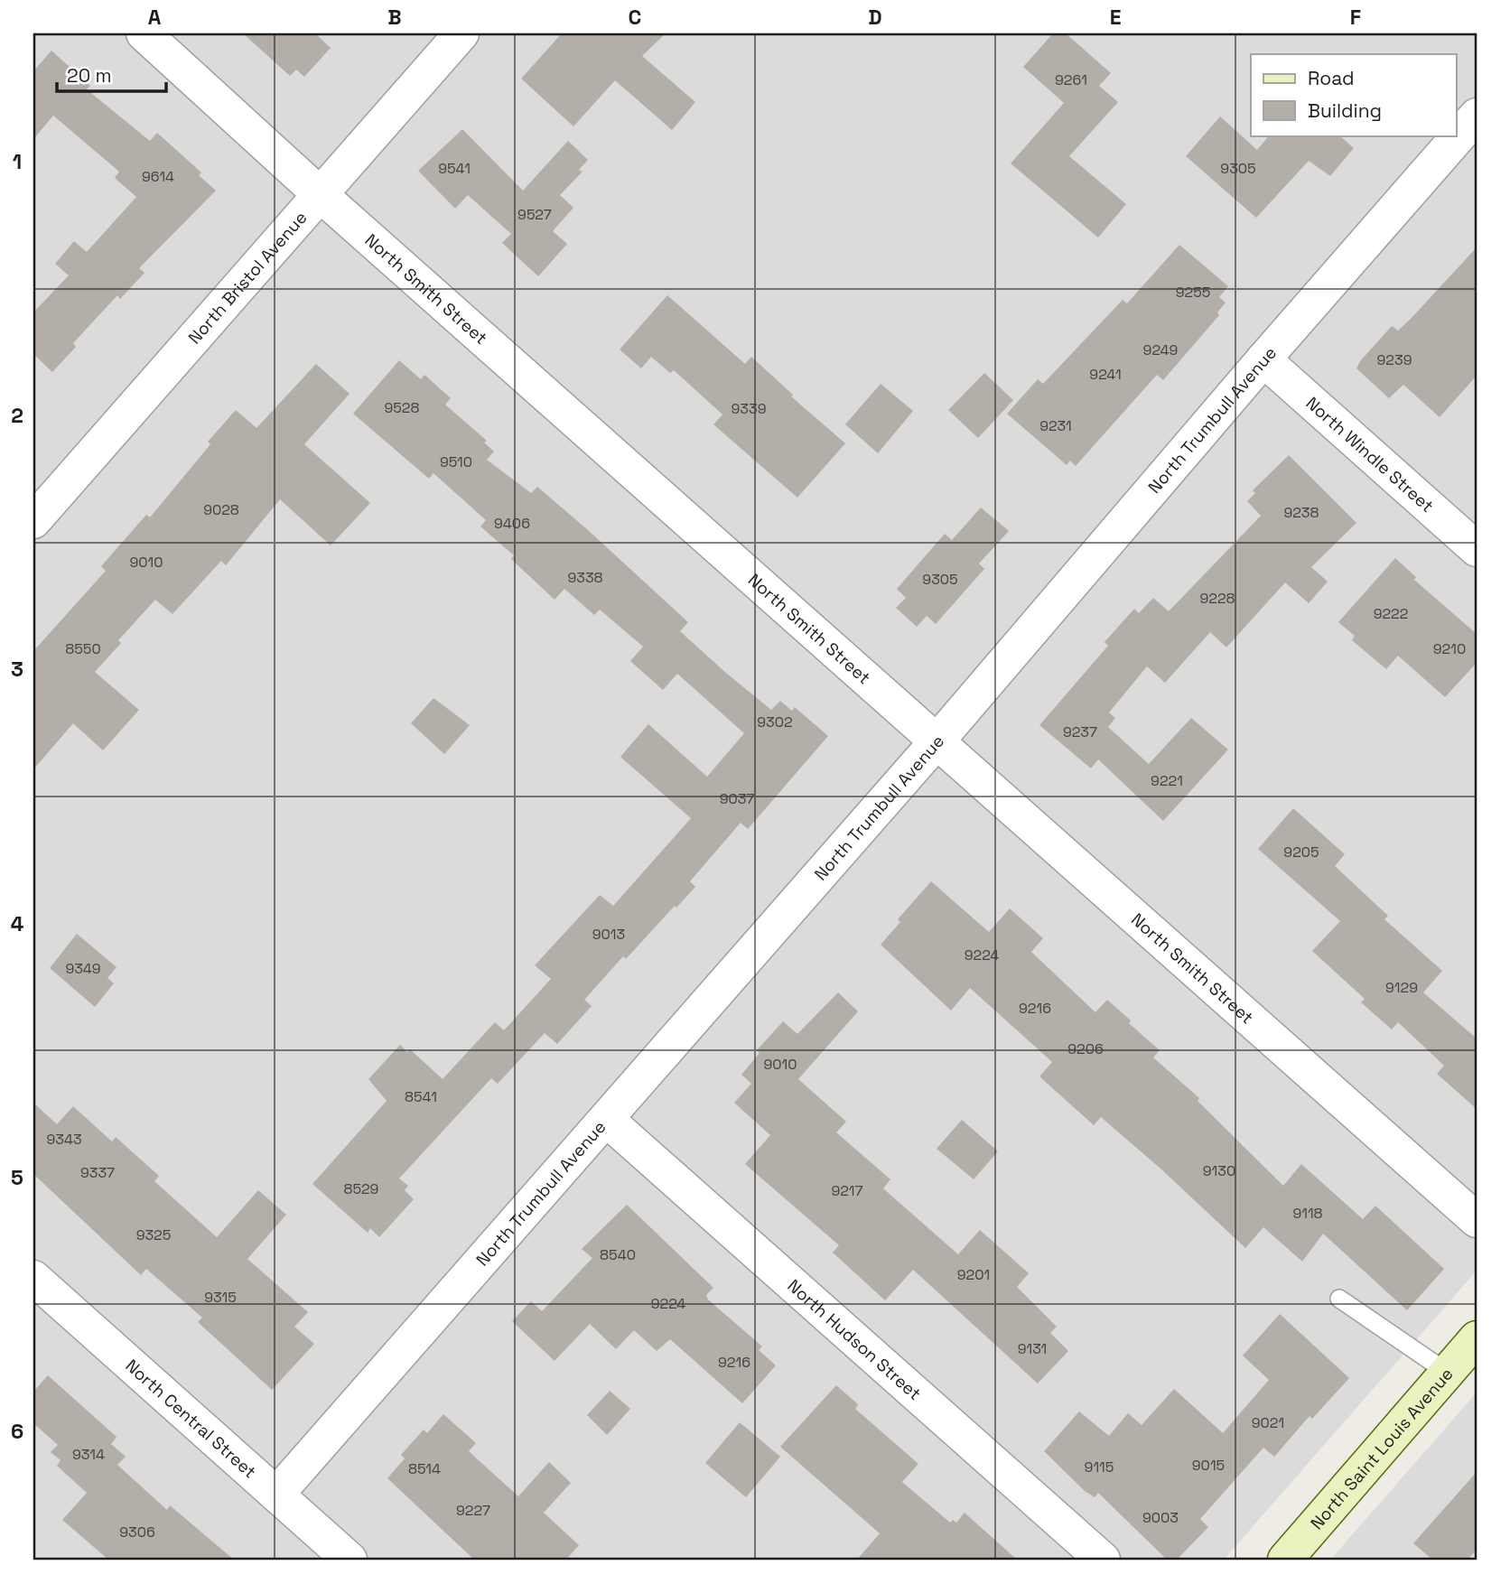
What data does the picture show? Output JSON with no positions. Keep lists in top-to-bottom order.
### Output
{
  "streets": {
    "main road": ["North Saint Louis Avenue"],
    "street": [
      "North Bristol Avenue",
      "North Smith Street",
      "North Trumbull Avenue",
      "North Windle Street",
      "North Hudson Street",
      "North Central Street"
    ]
  },
  "crossings": [
    ["North Bristol Avenue", "North Smith Street"],
    ["North Smith Street", "North Trumbull Avenue"],
    ["North Trumbull Avenue", "North Windle Street"],
    ["North Trumbull Avenue", "North Hudson Street"],
    ["North Trumbull Avenue", "North Central Street"]
  ],
  "house_numbers": [
    "9261",
    "9541",
    "9305",
    "9614",
    "9527",
    "9255",
    "9249",
    "9239",
    "9241",
    "9528",
    "9339",
    "9231",
    "9510",
    "9028",
    "9238",
    "9406",
    "9010",
    "9338",
    "9305",
    "9228",
    "9222",
    "8550",
    "9210",
    "9302",
    "9237",
    "9221",
    "9037",
    "9205",
    "9013",
    "9224",
    "9349",
    "9129",
    "9216",
    "9206",
    "9010",
    "8541",
    "9343",
    "9130",
    "9337",
    "8529",
    "9217",
    "9118",
    "9325",
    "8540",
    "9201",
    "9315",
    "9224",
    "9131",
    "9216",
    "9021",
    "9314",
    "9015",
    "9115",
    "8514",
    "9227",
    "9003",
    "9306"
  ],
  "legend": ["Road", "Building"],
  "scale_bar": "20 m",
  "grid": {
    "columns": [
      "A",
      "B",
      "C",
      "D",
      "E",
      "F"
    ],
    "rows": [
      "1",
      "2",
      "3",
      "4",
      "5",
      "6"
    ]
  }
}
